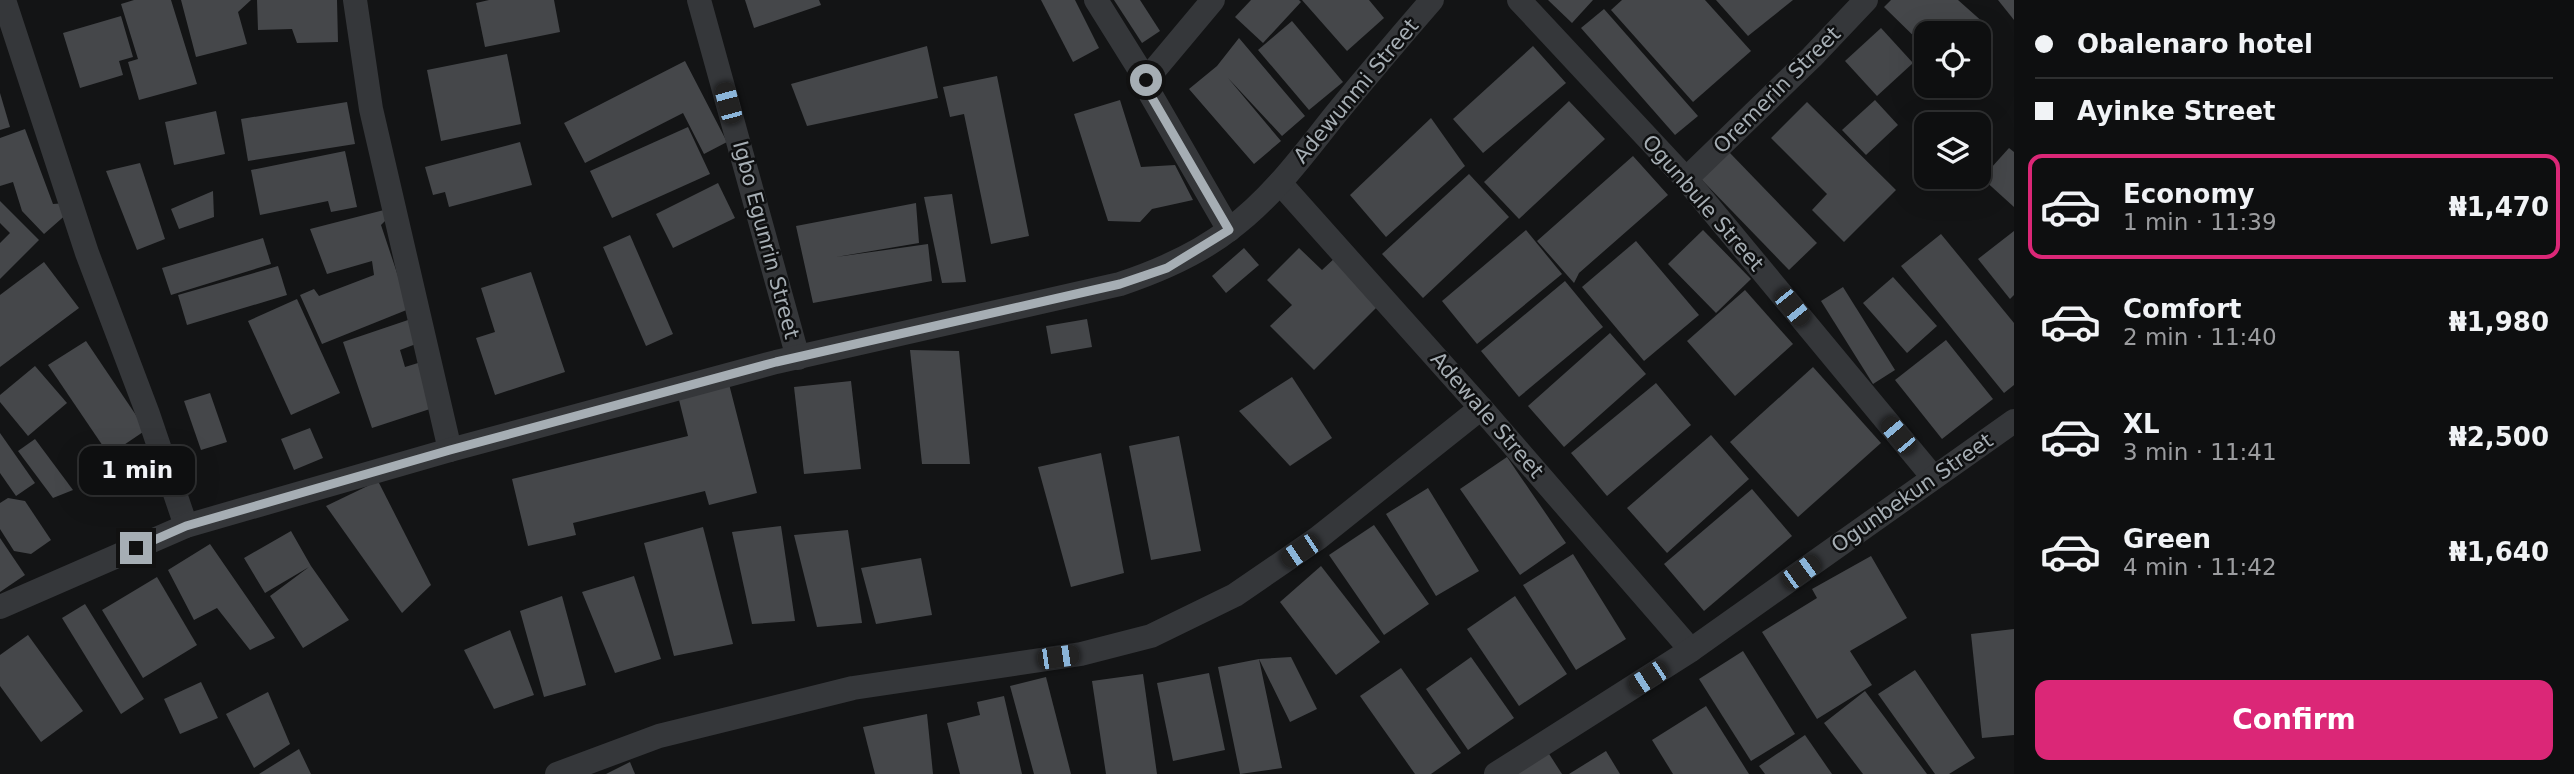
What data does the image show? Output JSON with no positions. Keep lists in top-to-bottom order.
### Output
{
  "streets": {
    "street": [
      "Oremerin Street",
      "Adewunmi Street",
      "Ogunbule Street",
      "Igbo Egunrin Street",
      "Adewale Street",
      "Ogunbekun Street"
    ]
  },
  "crossings": [
    ["Oremerin Street", "Ogunbule Street"],
    ["Adewunmi Street", "Igbo Egunrin Street"],
    ["Adewunmi Street", "Adewale Street"],
    ["Ogunbule Street", "Ogunbekun Street"],
    ["Adewale Street", "Ogunbekun Street"]
  ],
  "page": {
    "banner": ["Obalenaro hotel", "Ayinke Street"],
    "list": [
      {
        "name": "Economy",
        "note": "1 min · 11:39",
        "value": "₦1,470"
      },
      {
        "name": "Comfort",
        "note": "2 min · 11:40",
        "value": "₦1,980"
      },
      {
        "name": "XL",
        "note": "3 min · 11:41",
        "value": "₦2,500"
      },
      {
        "name": "Green",
        "note": "4 min · 11:42",
        "value": "₦1,640"
      }
    ],
    "bubble": "1 min",
    "buttons": "Confirm"
  }
}
